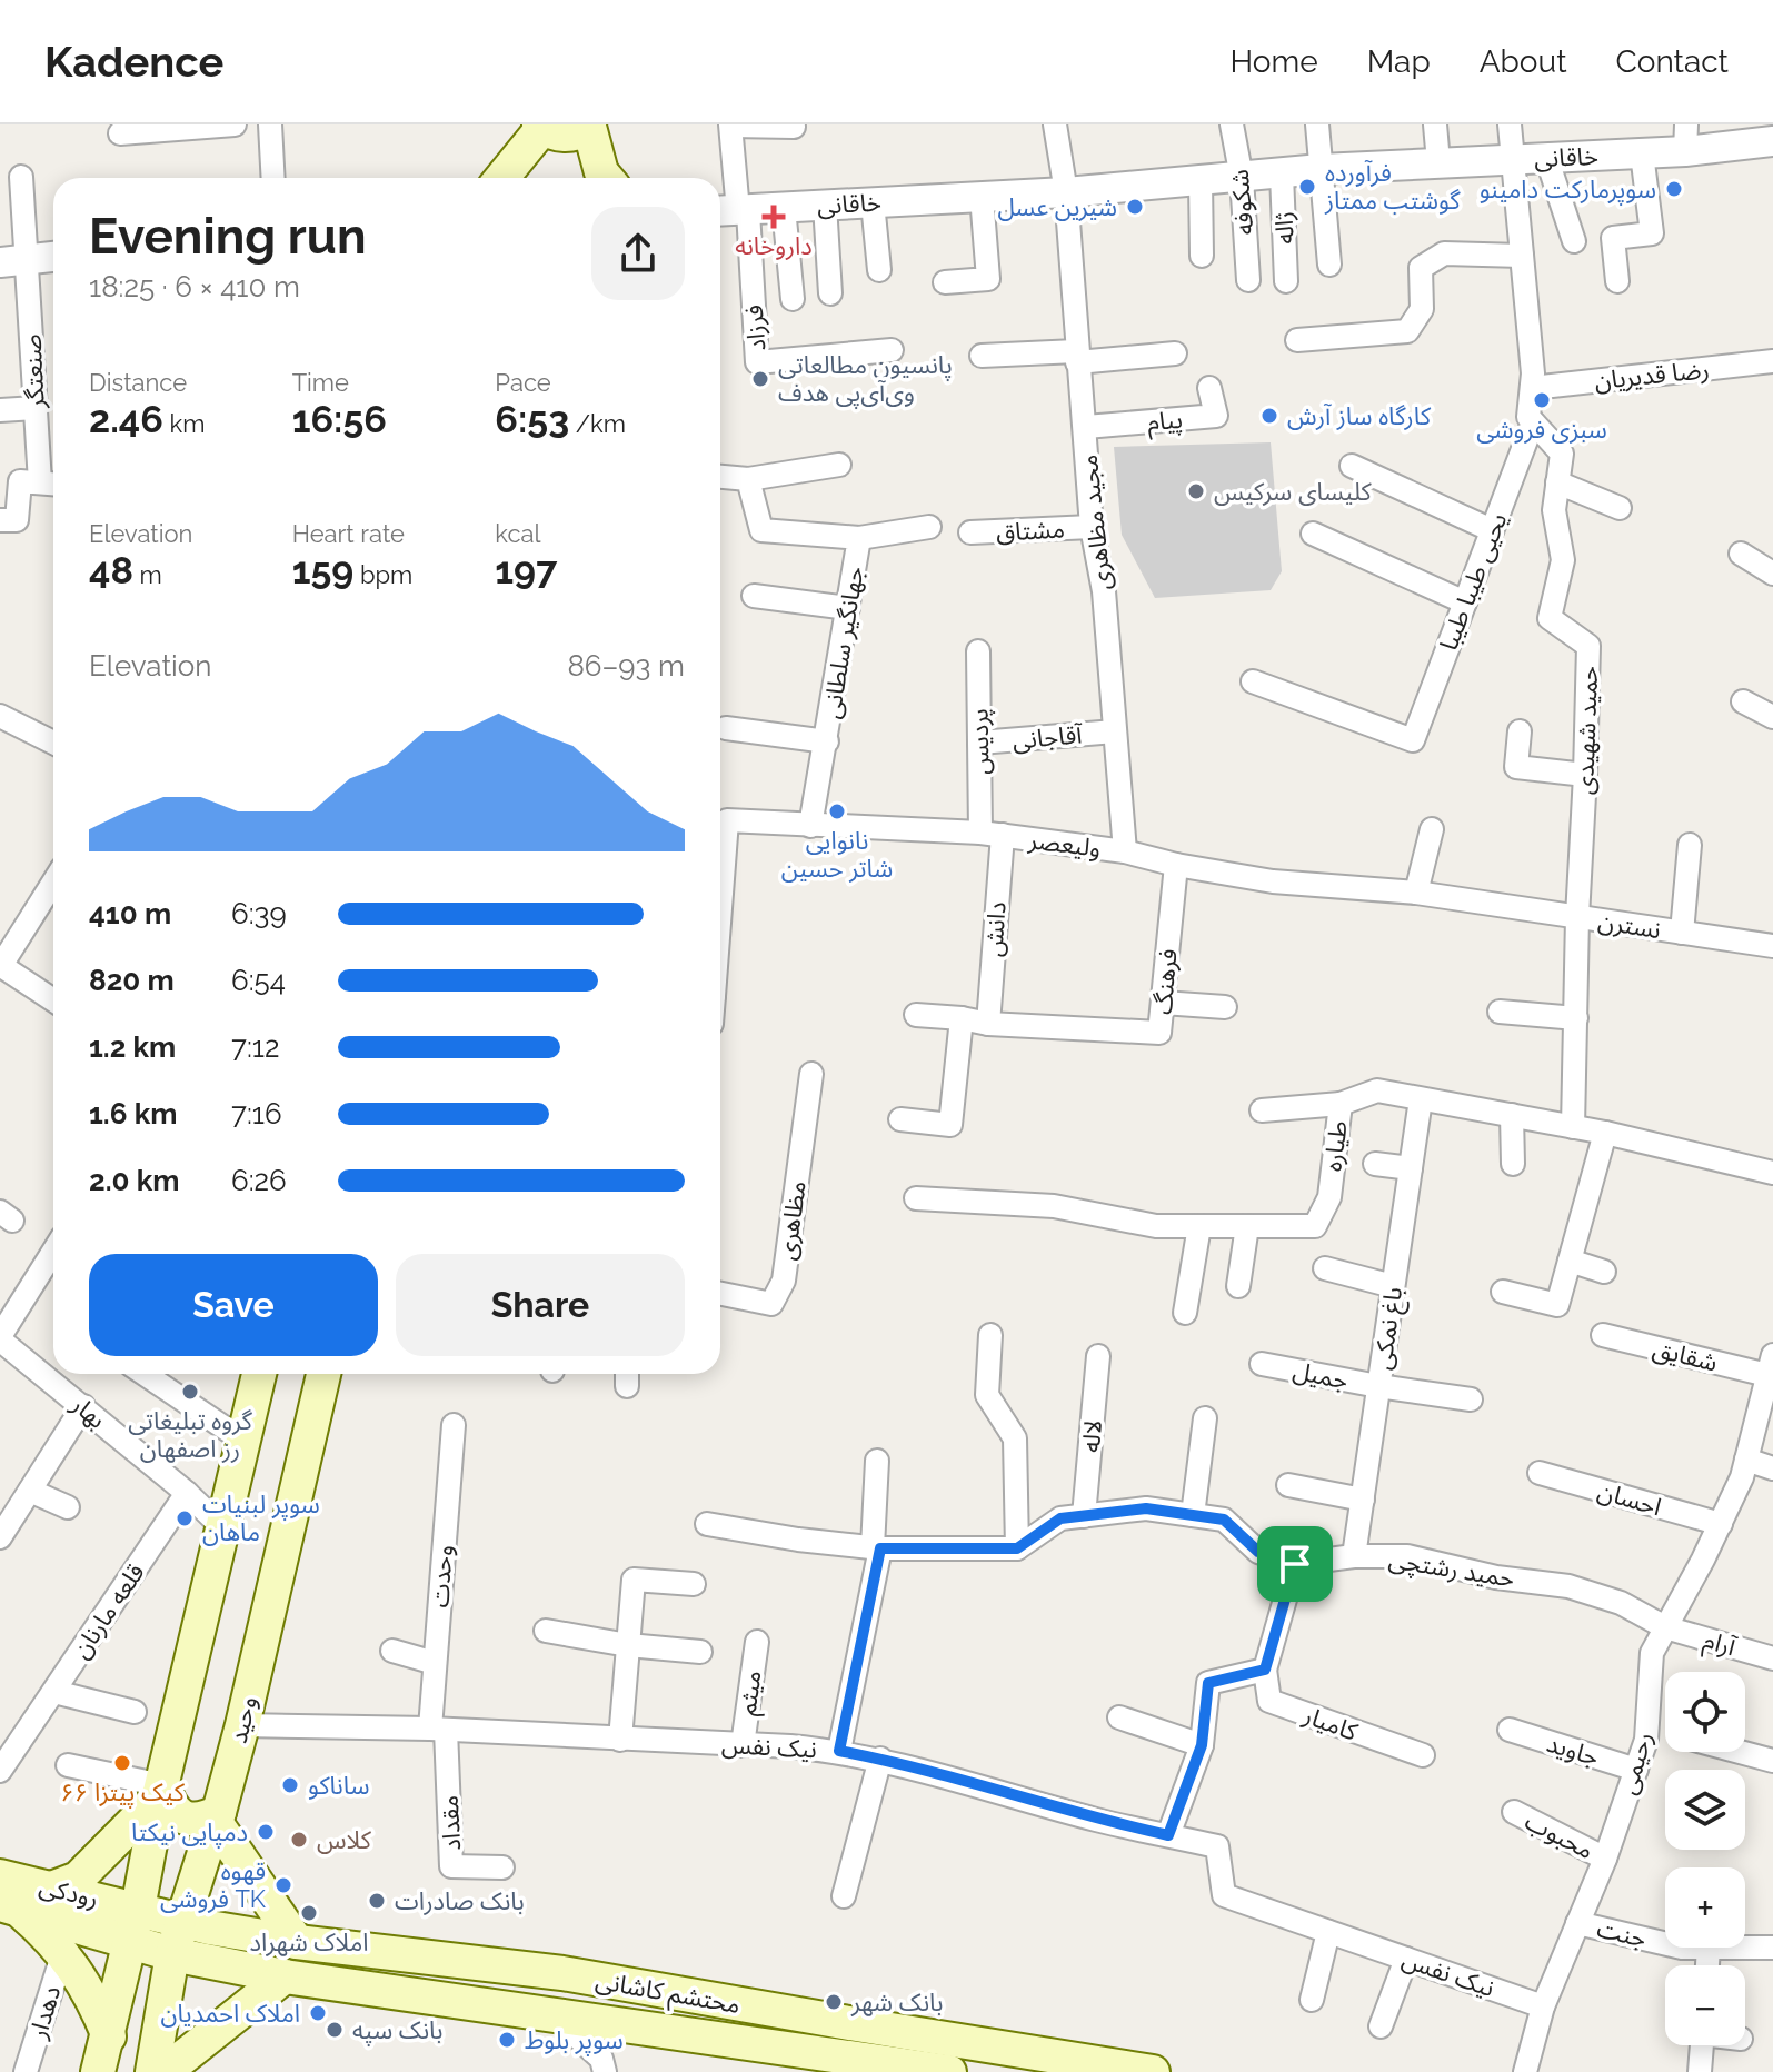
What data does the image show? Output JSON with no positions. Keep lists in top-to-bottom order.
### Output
{
  "streets": {
    "main road": ["وحید", "رودکی", "محتشم کاشانی"],
    "street": [
      "خاقانی",
      "شکوفه",
      "ژاله",
      "فرزاد",
      "صنعتگر",
      "رضا قدیریان",
      "پیام",
      "مجید مظاهری",
      "مشتاق",
      "یحیی طیبا طیبا",
      "جهانگیر سلطانی",
      "حمید شهیدی",
      "آقاجانی",
      "پردیس",
      "ولیعصر",
      "نسترن",
      "دانش",
      "فرهنگ",
      "طیاره",
      "مظاهری",
      "باغ نمکی",
      "شقایق",
      "جمیل",
      "بهار",
      "لاله",
      "احسان",
      "حمید رشتچی",
      "وحدت",
      "قلعه مارنان",
      "آرام",
      "میثم",
      "کامیار",
      "نیک نفس",
      "جاوید",
      "رحیمی",
      "مقداد",
      "محبوب",
      "جنت",
      "دهدار"
    ]
  },
  "crossings": [
    ["خاقانی", "شکوفه"],
    ["خاقانی", "ژاله"],
    ["خاقانی", "فرزاد"],
    ["خاقانی", "مجید مظاهری"],
    ["پیام", "مجید مظاهری"],
    ["مجید مظاهری", "مشتاق"],
    ["مجید مظاهری", "آقاجانی"],
    ["مجید مظاهری", "ولیعصر"],
    ["یحیی طیبا طیبا", "حمید شهیدی"],
    ["جهانگیر سلطانی", "ولیعصر"],
    ["حمید شهیدی", "ولیعصر"],
    ["حمید شهیدی", "نسترن"],
    ["حمید شهیدی", "طیاره"],
    ["آقاجانی", "پردیس"],
    ["پردیس", "ولیعصر"],
    ["پردیس", "دانش"],
    ["ولیعصر", "نسترن"],
    ["ولیعصر", "دانش"],
    ["ولیعصر", "فرهنگ"],
    ["دانش", "فرهنگ"],
    ["طیاره", "باغ نمکی"],
    ["باغ نمکی", "جمیل"],
    ["باغ نمکی", "حمید رشتچی"],
    ["شقایق", "رحیمی"],
    ["بهار", "قلعه مارنان"],
    ["لاله", "حمید رشتچی"],
    ["احسان", "رحیمی"],
    ["حمید رشتچی", "آرام"],
    ["حمید رشتچی", "رحیمی"],
    ["وحدت", "نیک نفس"],
    ["وحدت", "مقداد"],
    ["آرام", "رحیمی"],
    ["میثم", "نیک نفس"],
    ["وحید", "نیک نفس"],
    ["وحید", "رودکی"],
    ["وحید", "محتشم کاشانی"],
    ["نیک نفس", "رحیمی"],
    ["نیک نفس", "مقداد"],
    ["جاوید", "رحیمی"],
    ["رحیمی", "محبوب"],
    ["رحیمی", "جنت"],
    ["رودکی", "محتشم کاشانی"]
  ],
  "places": {
    "other": [
      "فرآورده گوشتب ممتاز",
      "سوپرمارکت دامینو",
      "شیرین عسل",
      "پانسیون مطالعاتی وی‌آی‌پی هدف",
      "سبزی فروشی",
      "کارگاه ساز آرش",
      "کلیسای سرکیس",
      "نانوایی شاتر حسین",
      "گروه تبلیغاتی رز اصفهان",
      "سوپر لبنیات ماهان",
      "کیک پیتزا ۶۶",
      "ساناکو",
      "دمپایی نیکتا",
      "کلاس",
      "قهوه فروشی TK",
      "بانک صادرات",
      "املاک شهراد",
      "بانک شهر",
      "املاک احمدیان",
      "بانک سپه",
      "سوپر بلوط"
    ],
    "health": ["داروخانه"]
  },
  "page": {
    "header": "Kadence",
    "nav": [
      "Home",
      "Map",
      "About",
      "Contact"
    ],
    "heading": ["Evening run", "18:25 · 6 × 410 m"],
    "stats": [
      ["Distance", "2.46 km"],
      ["Time", "16:56"],
      ["Pace", "6:53 /km"],
      ["Elevation", "48 m"],
      ["Heart rate", "159 bpm"],
      ["kcal", "197"]
    ],
    "chart": ["Elevation", "86–93 m"],
    "list": [
      {
        "name": "410 m",
        "note": "6:39"
      },
      {
        "name": "820 m",
        "note": "6:54"
      },
      {
        "name": "1.2 km",
        "note": "7:12"
      },
      {
        "name": "1.6 km",
        "note": "7:16"
      },
      {
        "name": "2.0 km",
        "note": "6:26"
      }
    ],
    "buttons": ["Save", "Share"],
    "map_buttons": ["+", "−"]
  }
}
